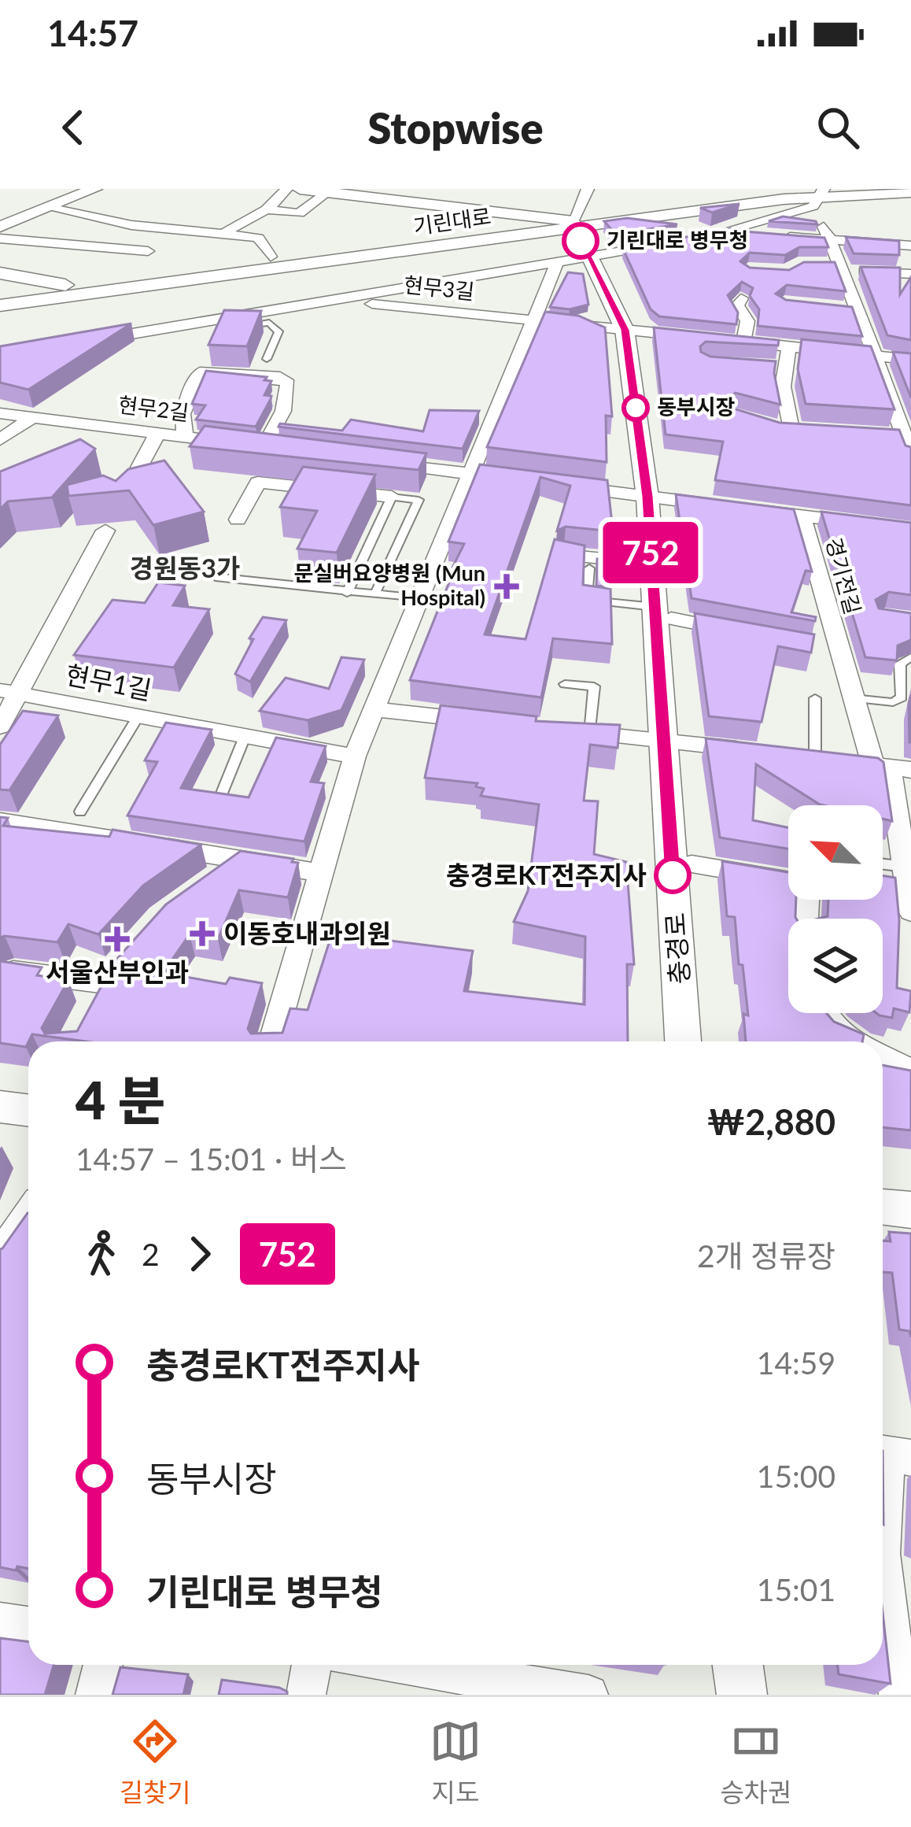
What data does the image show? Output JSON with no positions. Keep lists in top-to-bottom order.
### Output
{
  "streets": {
    "street": [
      "기린대로",
      "현무3길",
      "현무2길",
      "경기전길",
      "현무1길",
      "충경로"
    ]
  },
  "crossings": [
    ["기린대로", "충경로"],
    ["현무3길", "충경로"],
    ["경기전길", "충경로"]
  ],
  "districts": ["경원동3가"],
  "places": {
    "other": ["기린대로 병무청", "동부시장", "충경로KT전주지사"],
    "health": ["문실버요양병원 (Mun Hospital)", "이동호내과의원", "서울산부인과"]
  },
  "lines": ["bus line 752"],
  "north": "top left",
  "page": {
    "status": "14:57",
    "header": "Stopwise",
    "on_map": "752",
    "heading": ["4 분", "14:57 – 15:01 · 버스", "₩2,880"],
    "legs": ["2", "752", "2개 정류장"],
    "list": [
      {
        "name": "충경로KT전주지사",
        "value": "14:59"
      },
      {
        "name": "동부시장",
        "value": "15:00"
      },
      {
        "name": "기린대로 병무청",
        "value": "15:01"
      }
    ],
    "tabs": ["길찾기", "지도", "승차권"]
  }
}
